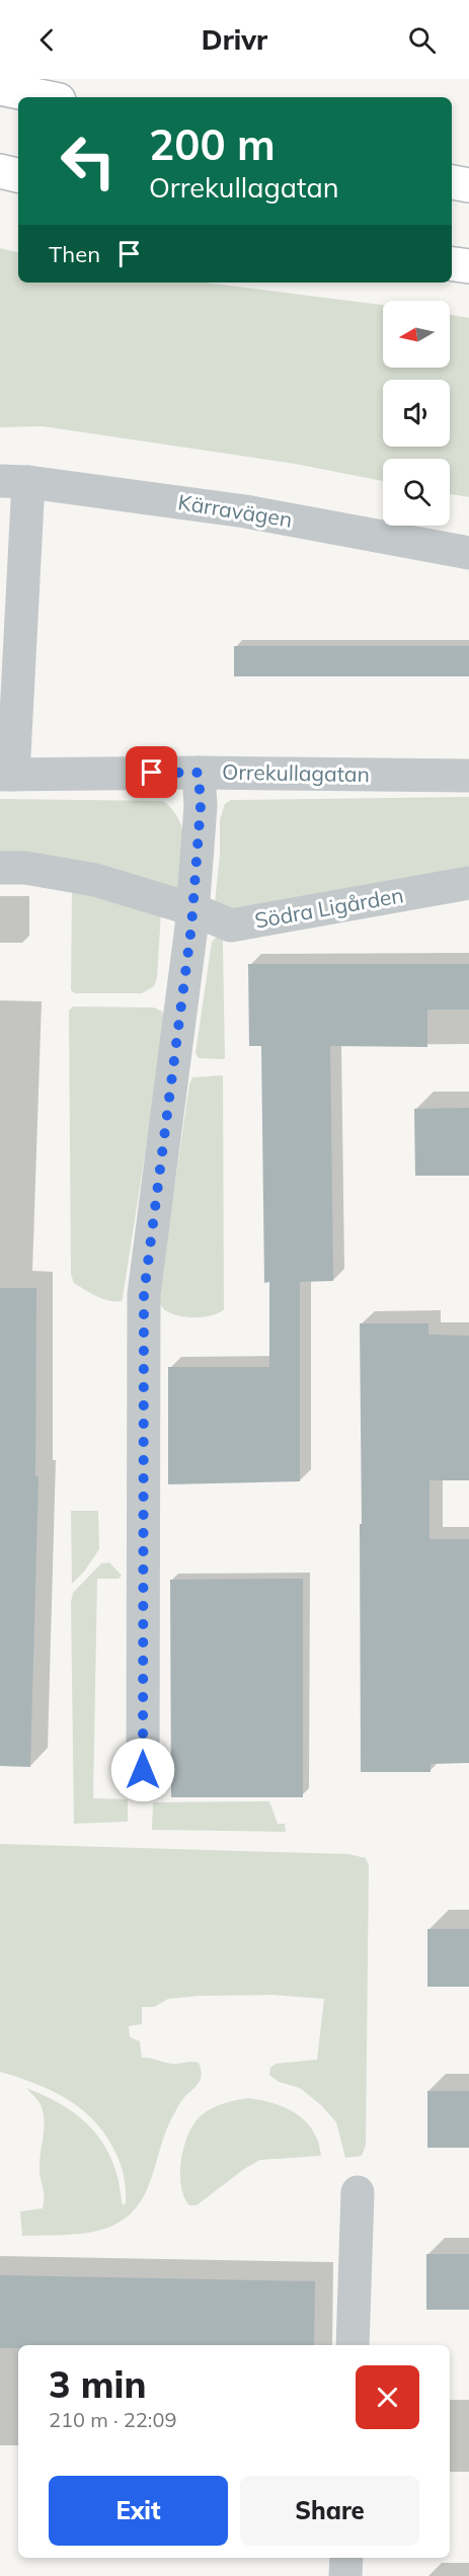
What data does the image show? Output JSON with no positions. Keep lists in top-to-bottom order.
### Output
{
  "streets": {
    "street": ["Kärravägen", "Orrekullagatan", "Södra Ligården"]
  },
  "crossings": [
    ["Kärravägen", "Orrekullagatan"]
  ],
  "north": "left",
  "page": {
    "header": "Drivr",
    "turn": ["200 m", "Orrekullagatan"],
    "then": "Then",
    "heading": ["3 min", "210 m · 22:09"],
    "buttons": ["Exit", "Share"]
  }
}
